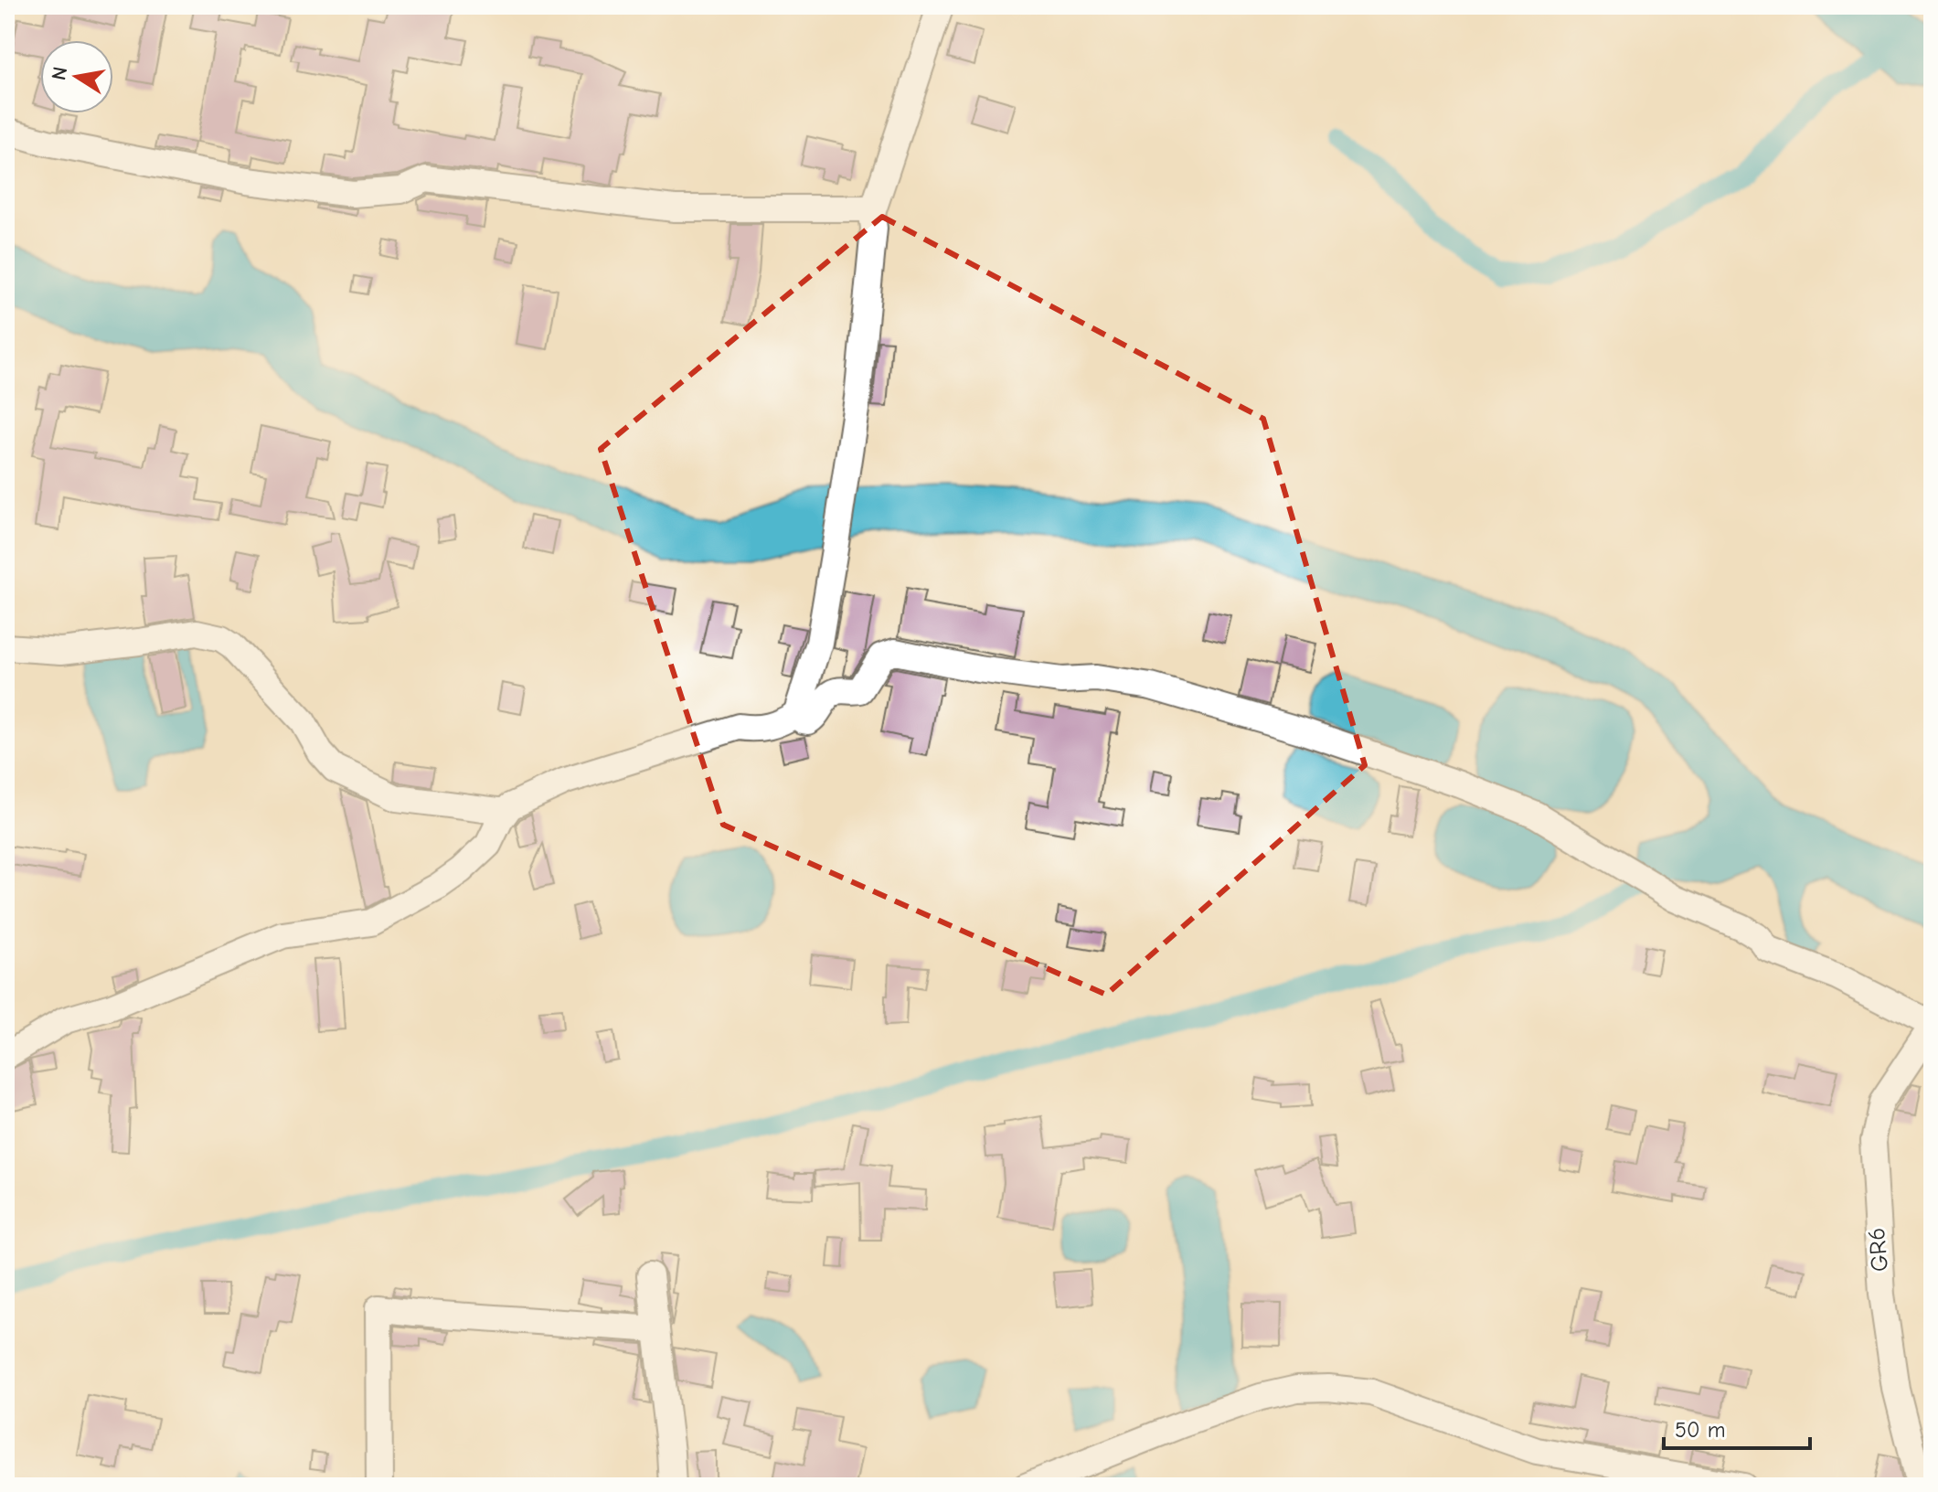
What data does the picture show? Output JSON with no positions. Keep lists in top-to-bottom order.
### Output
{
  "streets": {
    "street": ["GR6"]
  },
  "scale_bar": "50 m",
  "north": "left"
}
